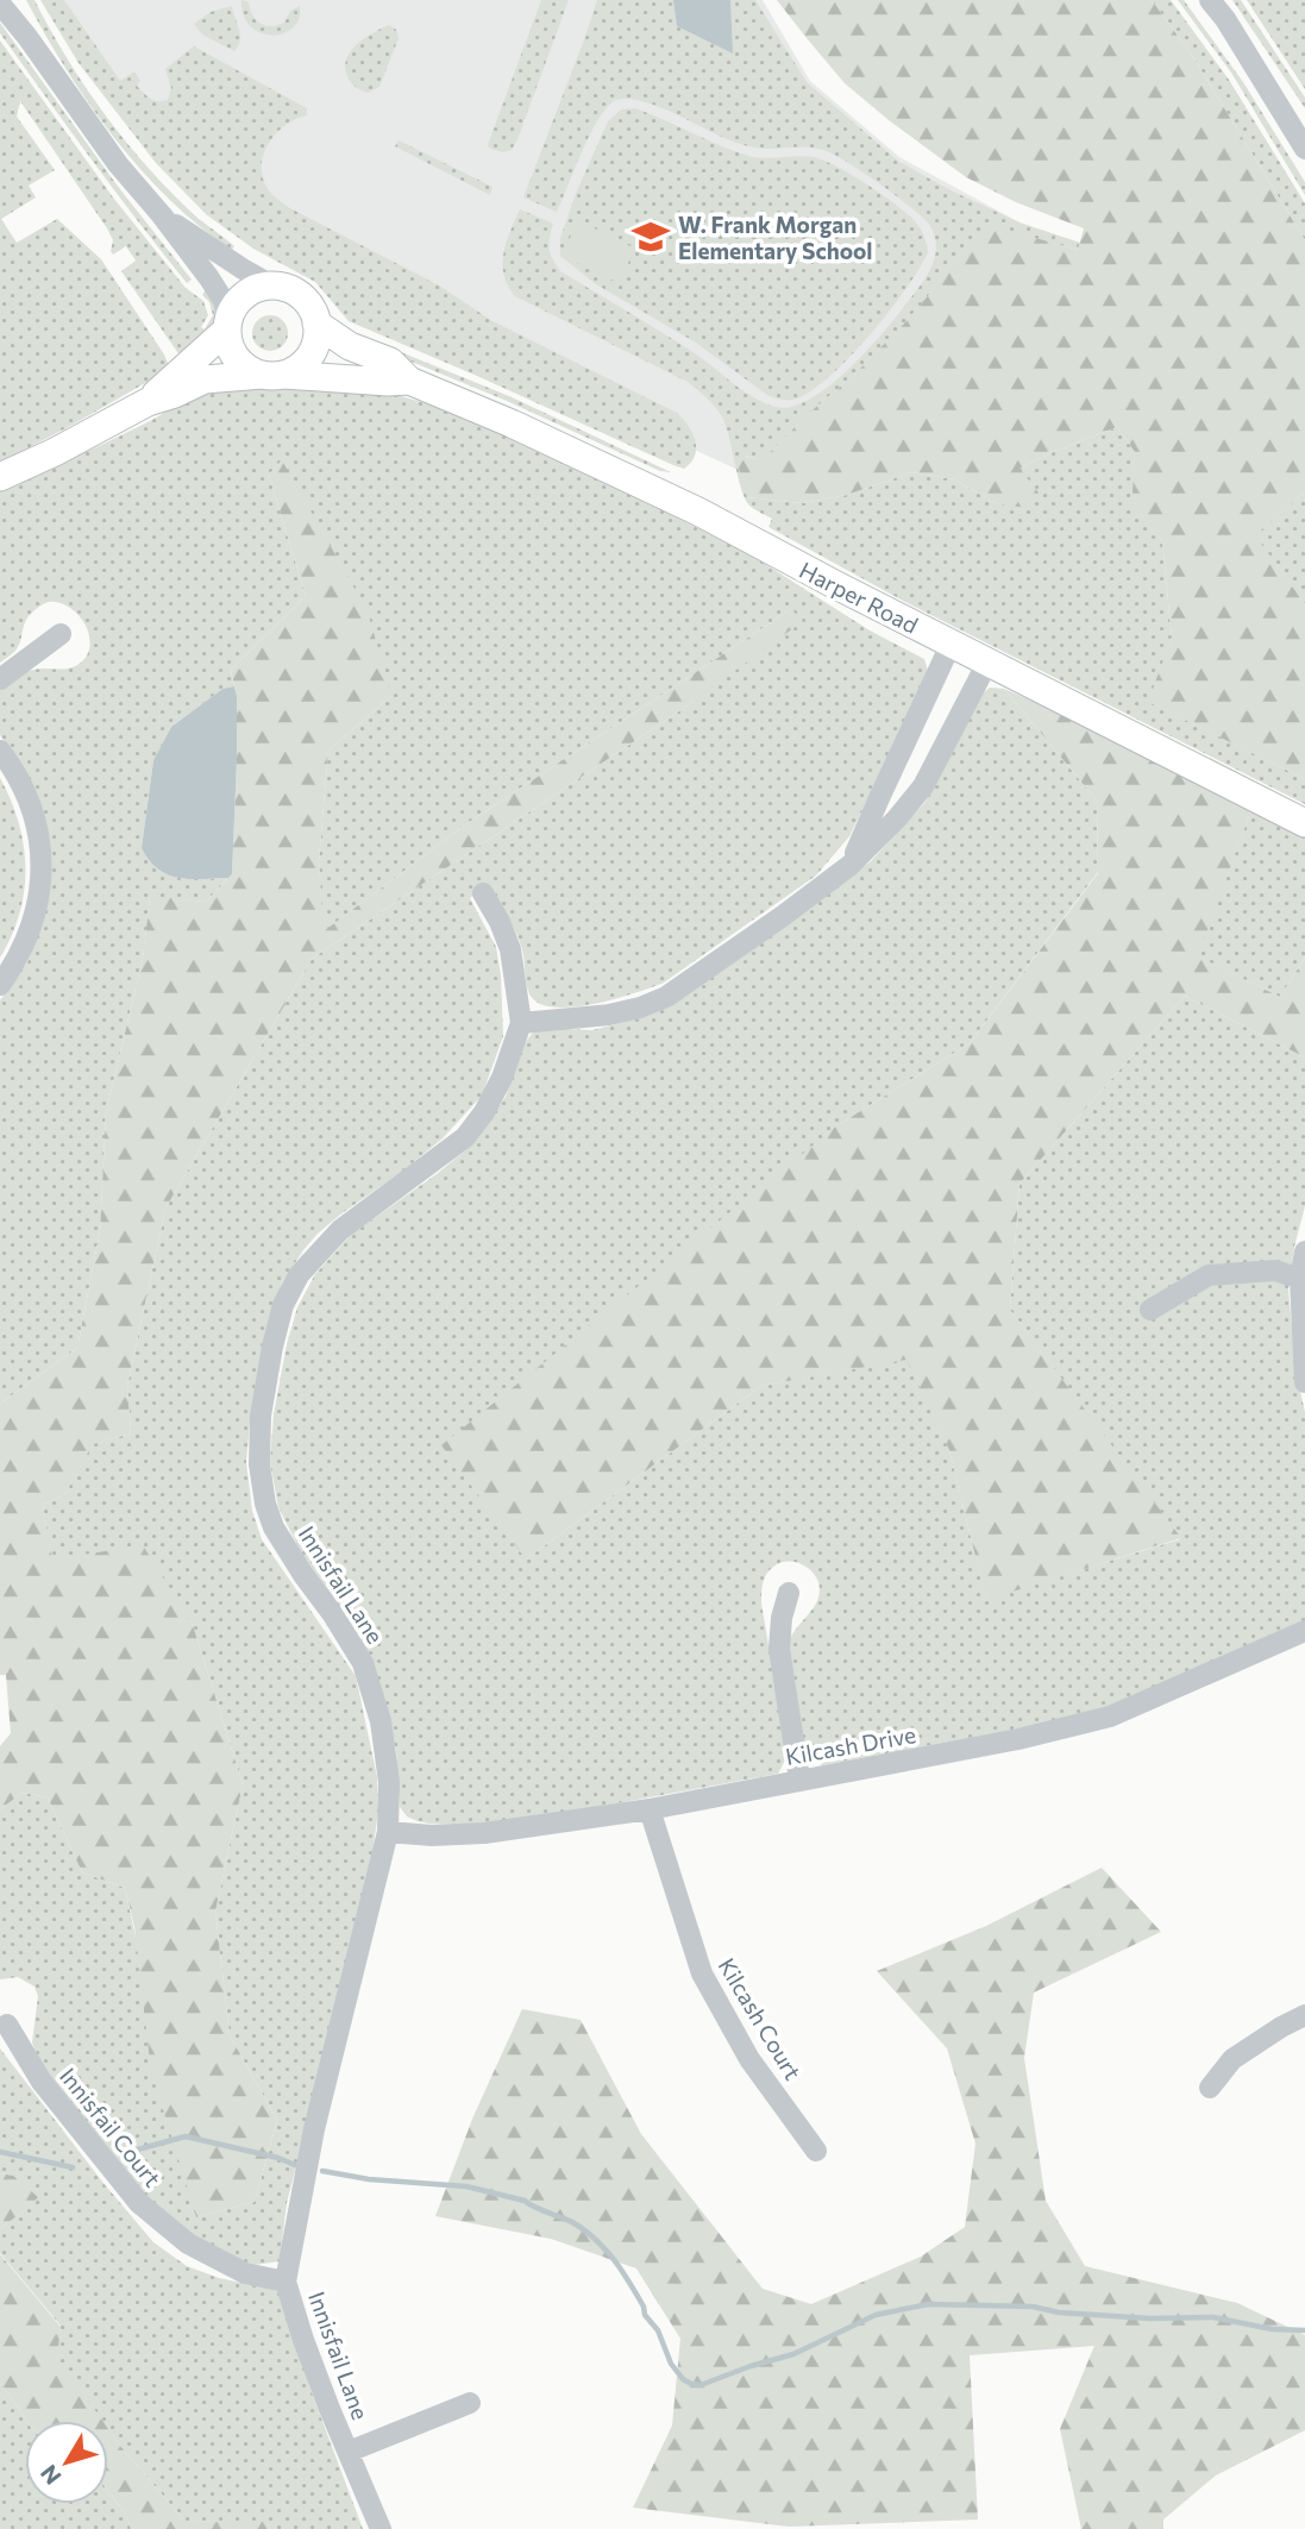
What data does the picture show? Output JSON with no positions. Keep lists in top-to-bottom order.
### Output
{
  "streets": {
    "main road": ["Harper Road"],
    "street": [
      "Innisfail Lane",
      "Kilcash Drive",
      "Kilcash Court",
      "Innisfail Court"
    ]
  },
  "crossings": [
    ["Innisfail Lane", "Kilcash Drive"],
    ["Innisfail Lane", "Innisfail Court"],
    ["Kilcash Drive", "Kilcash Court"]
  ],
  "places": {
    "school or university": ["W. Frank Morgan Elementary School"]
  },
  "north": "bottom left"
}
